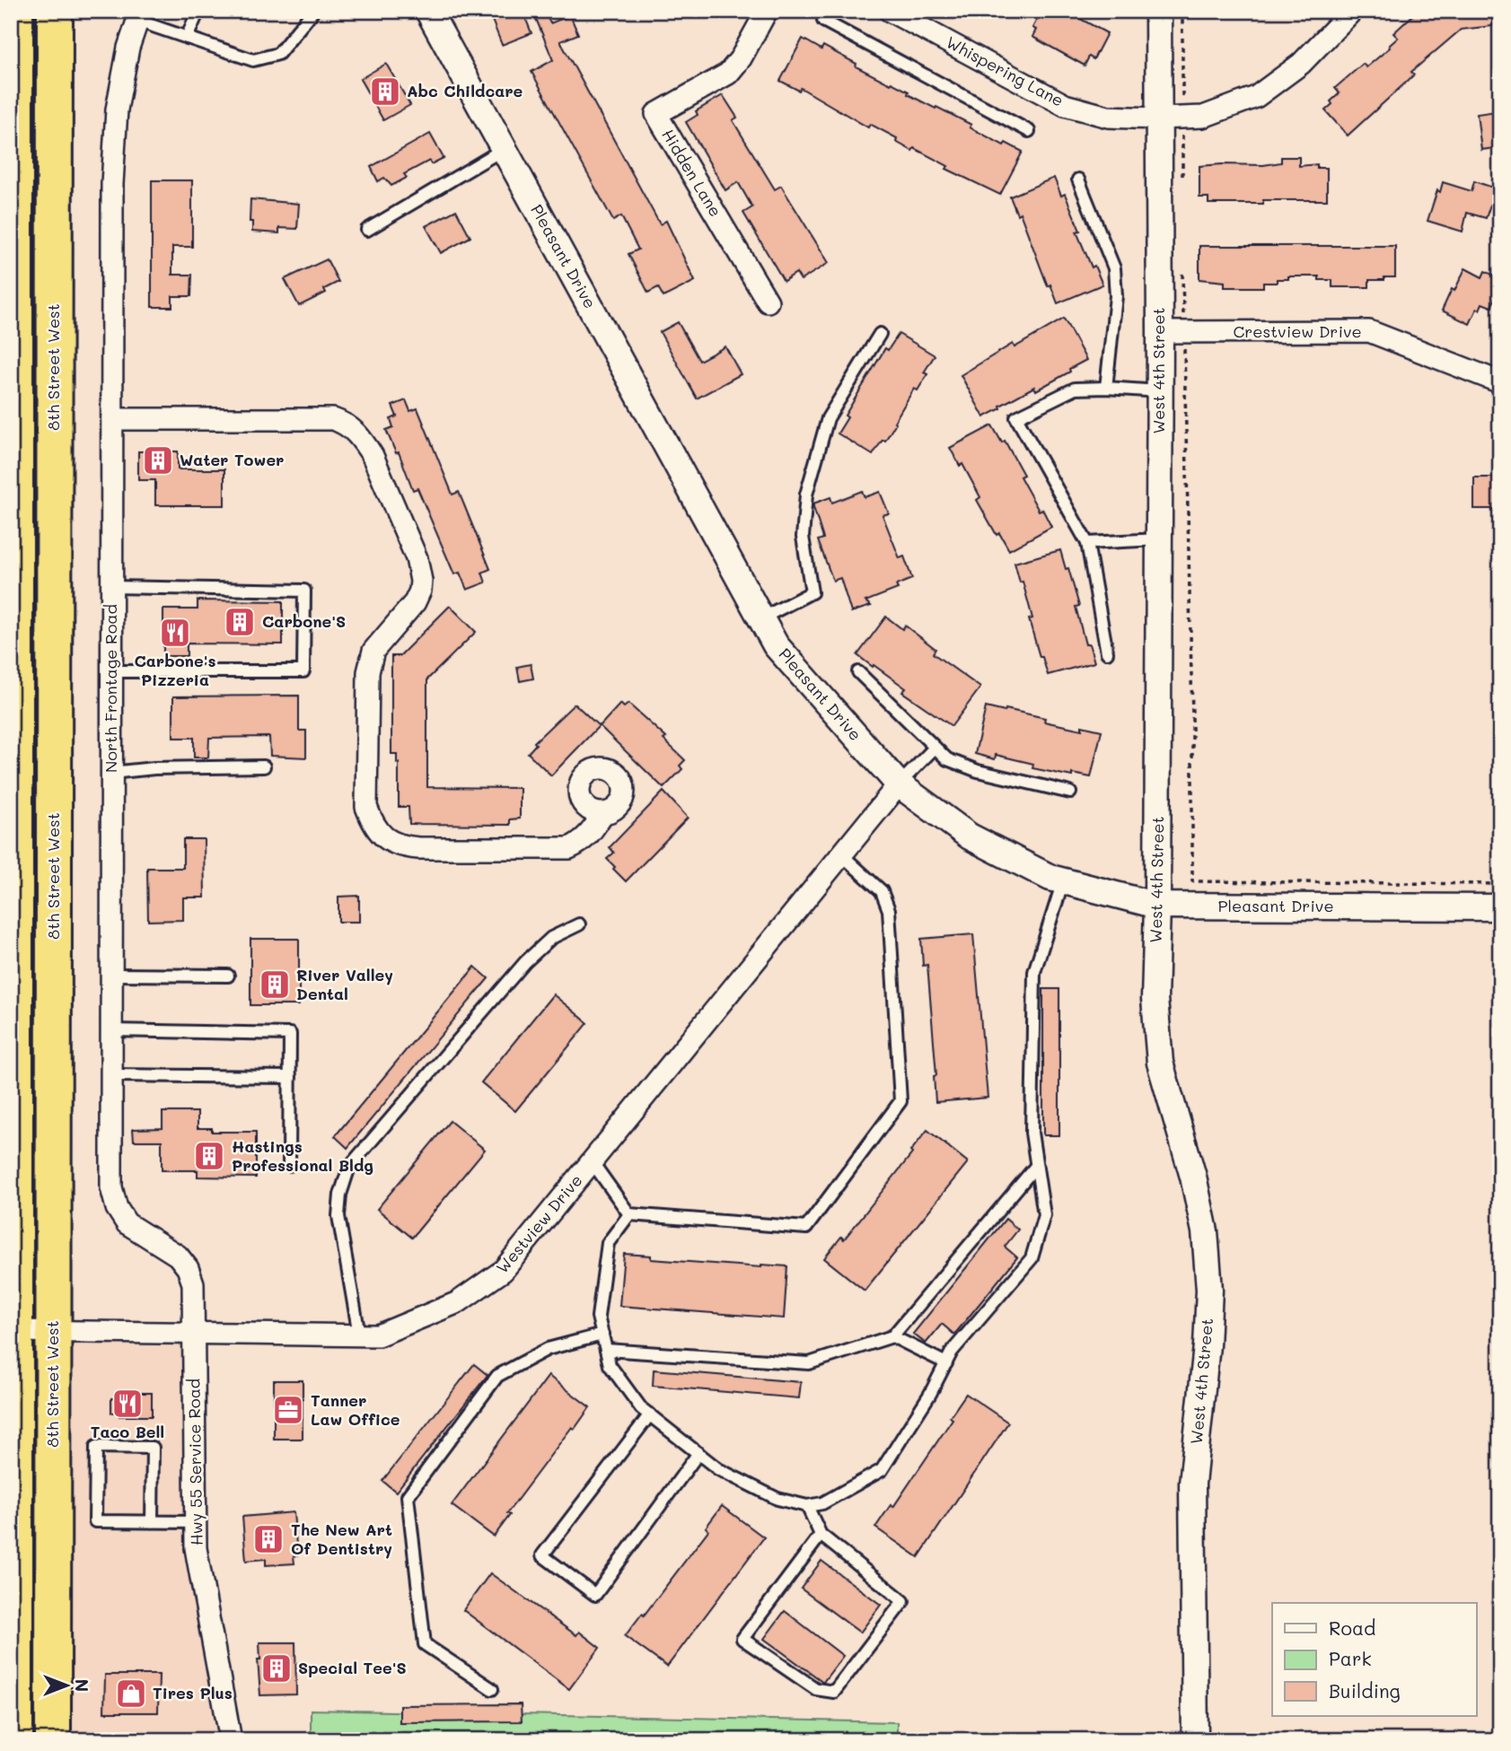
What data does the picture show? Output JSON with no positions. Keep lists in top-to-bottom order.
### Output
{
  "streets": {
    "highway": ["8th Street West"],
    "street": [
      "Whispering Lane",
      "Hidden Lane",
      "Pleasant Drive",
      "Crestview Drive",
      "West 4th Street",
      "North Frontage Road",
      "Westview Drive",
      "Hwy 55 Service Road"
    ]
  },
  "crossings": [
    ["Whispering Lane", "West 4th Street"],
    ["Pleasant Drive", "West 4th Street"],
    ["Pleasant Drive", "Westview Drive"],
    ["Crestview Drive", "West 4th Street"],
    ["8th Street West", "Westview Drive"],
    ["North Frontage Road", "Westview Drive"],
    ["North Frontage Road", "Hwy 55 Service Road"],
    ["Westview Drive", "Hwy 55 Service Road"]
  ],
  "places": {
    "building": [
      "Abc Childcare",
      "Water Tower",
      "Carbone'S",
      "River Valley Dental",
      "Hastings Professional Bldg",
      "The New Art Of Dentistry",
      "Special Tee'S"
    ],
    "restaurant": ["Carbone's Pizzeria", "Taco Bell"],
    "office": ["Tanner Law Office"],
    "shop": ["Tires Plus"]
  },
  "legend": ["Road", "Park", "Building"],
  "north": "right"
}
